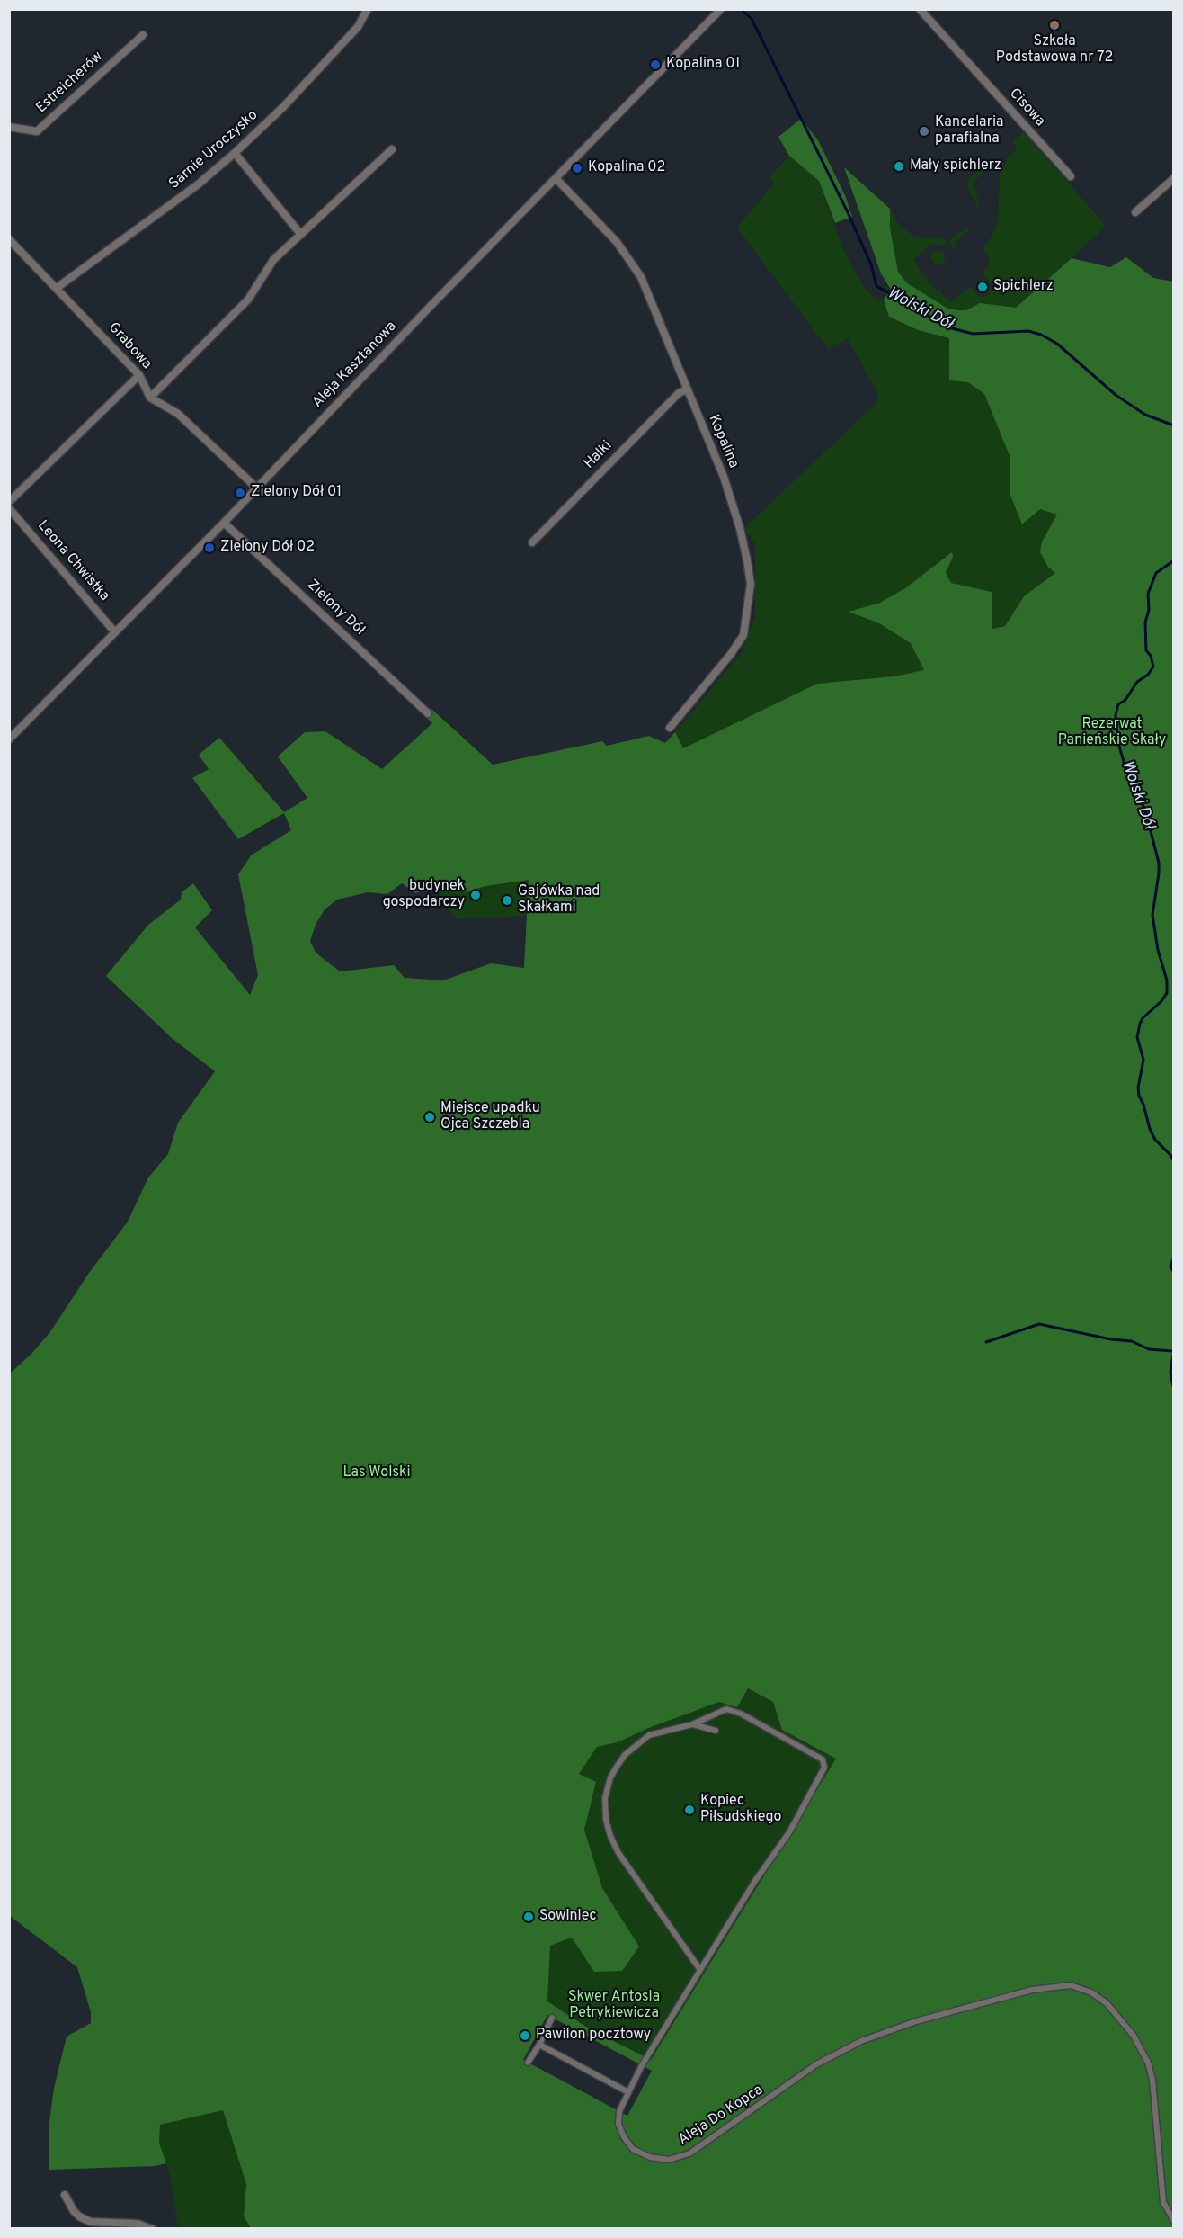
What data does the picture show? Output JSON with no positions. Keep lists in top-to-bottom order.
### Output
{
  "streets": {
    "street": [
      "Estreicherów",
      "Cisowa",
      "Sarnie Uroczysko",
      "Grabowa",
      "Aleja Kasztanowa",
      "Kopalina",
      "Halki",
      "Leona Chwistka",
      "Zielony Dół",
      "Aleja Do Kopca"
    ]
  },
  "crossings": [
    ["Sarnie Uroczysko", "Grabowa"],
    ["Aleja Kasztanowa", "Kopalina"],
    ["Aleja Kasztanowa", "Leona Chwistka"],
    ["Aleja Kasztanowa", "Zielony Dół"],
    ["Kopalina", "Halki"]
  ],
  "water": ["Wolski Dół"],
  "parks": ["Rezerwat Panieńskie Skały", "Las Wolski", "Skwer Antosia Petrykiewicza"],
  "places": [
    "Szkoła Podstawowa nr 72",
    "Kopalina 01",
    "Kancelaria parafialna",
    "Mały spichlerz",
    "Kopalina 02",
    "Spichlerz",
    "Zielony Dół 01",
    "Zielony Dół 02",
    "budynek gospodarczy",
    "Gajówka nad Skałkami",
    "Miejsce upadku Ojca Szczebla",
    "Kopiec Piłsudskiego",
    "Sowiniec",
    "Pawilon pocztowy"
  ]
}
